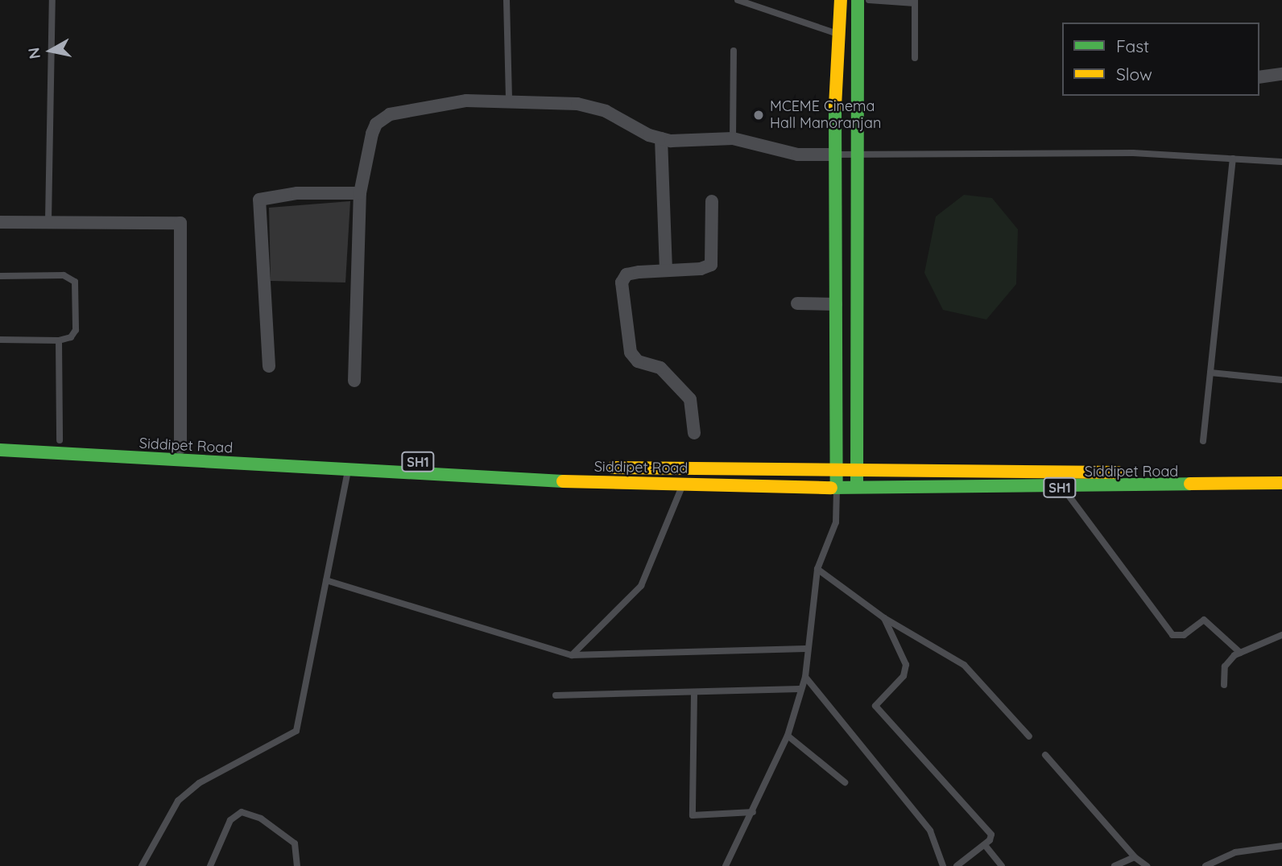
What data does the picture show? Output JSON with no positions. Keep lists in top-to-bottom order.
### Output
{
  "streets": {
    "main road": ["Siddipet Road", "SH1"]
  },
  "places": ["MCEME Cinema Hall Manoranjan"],
  "legend": ["Fast", "Slow"],
  "north": "left"
}
